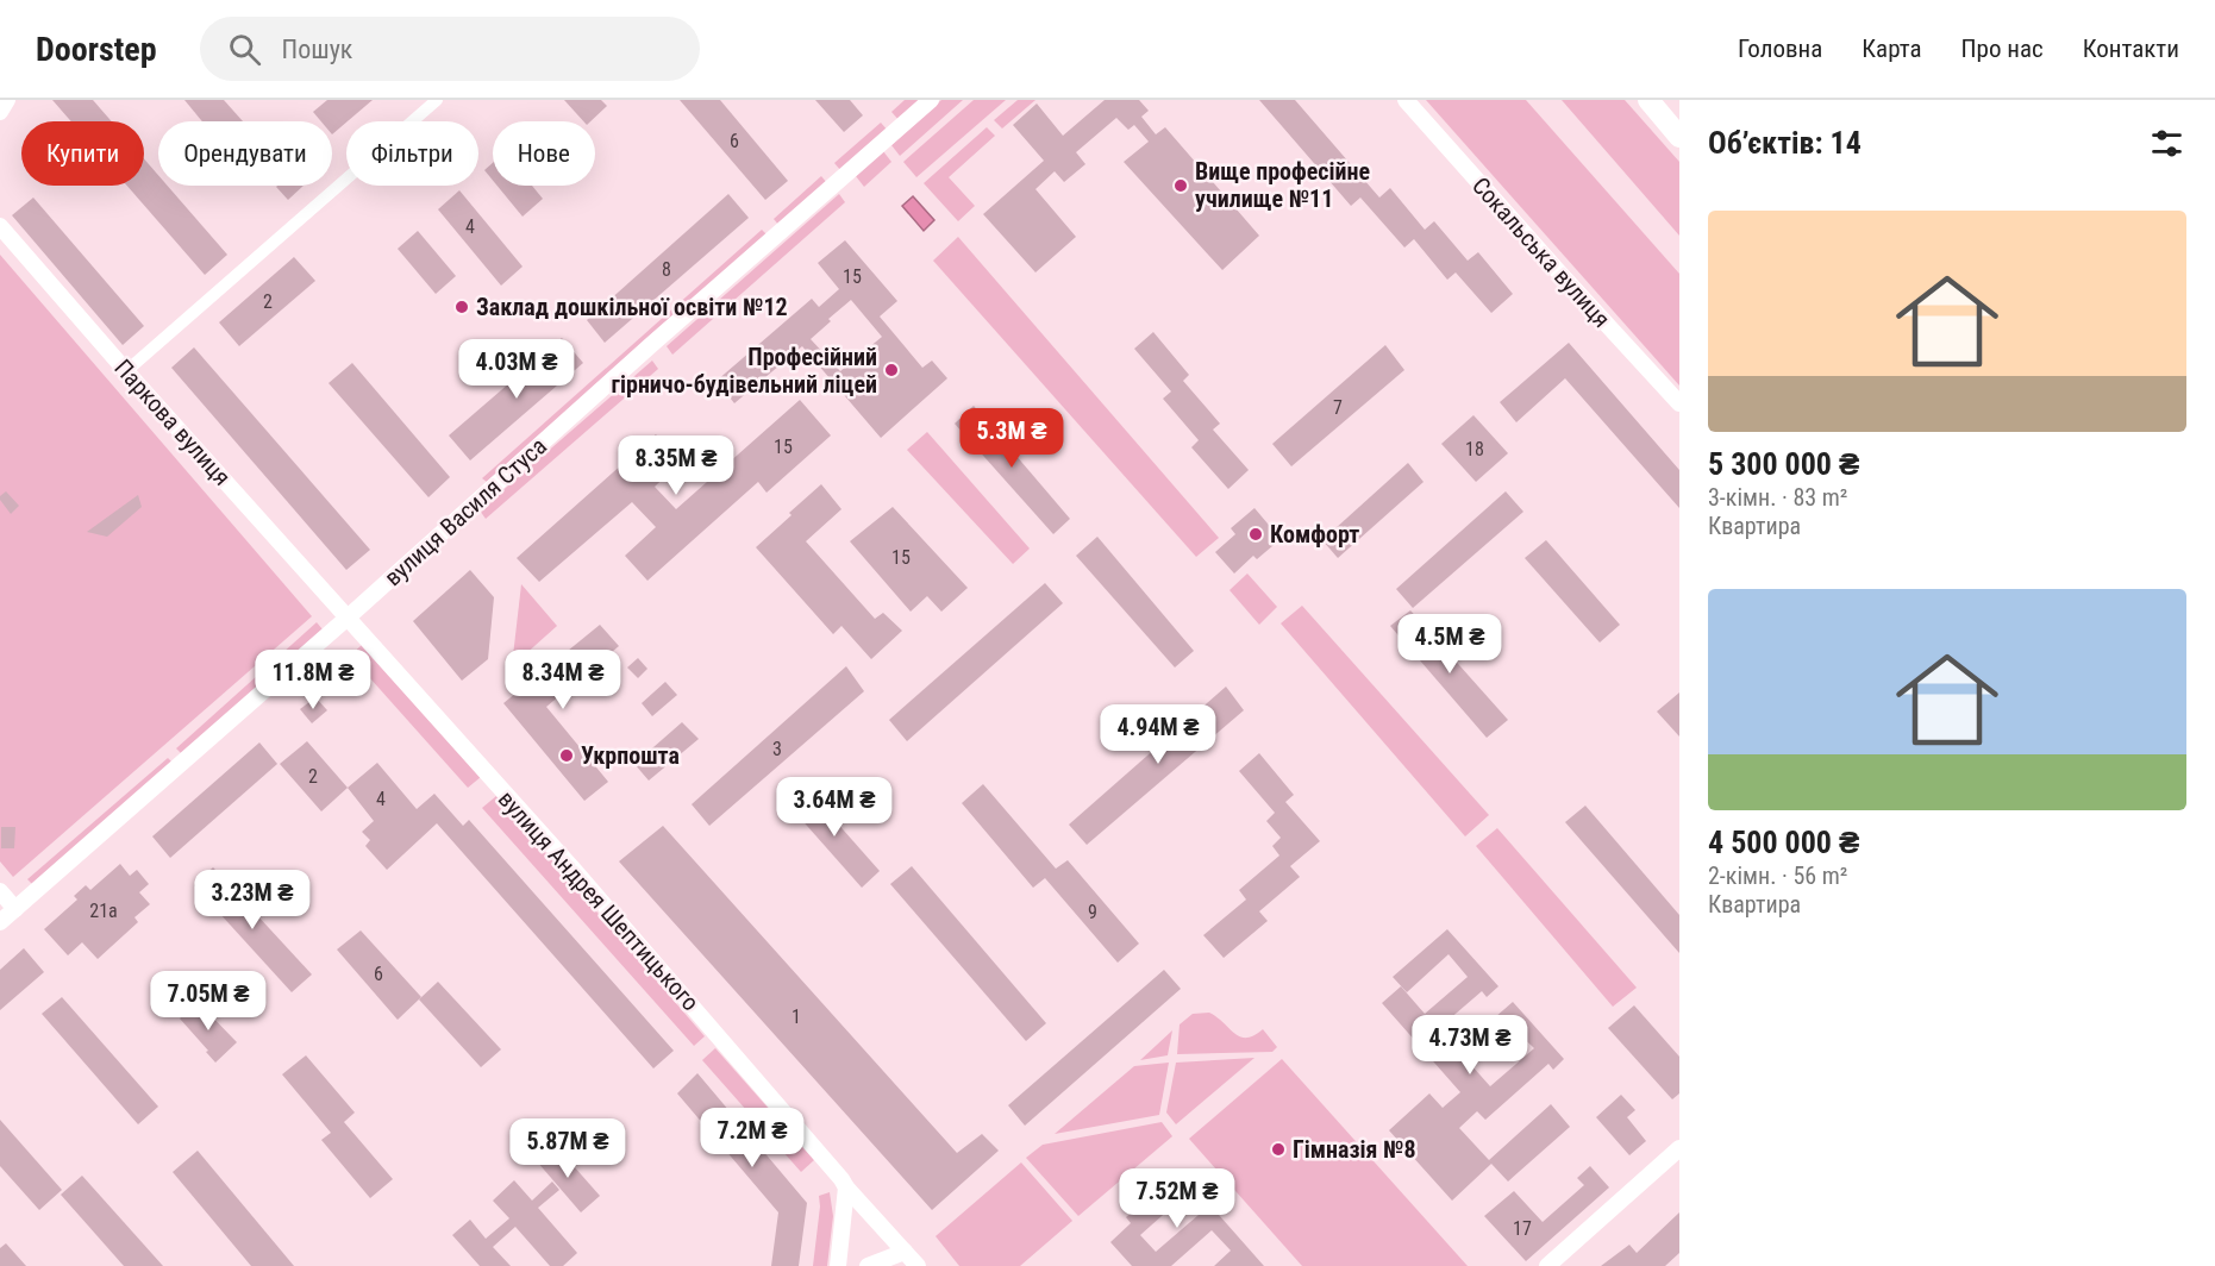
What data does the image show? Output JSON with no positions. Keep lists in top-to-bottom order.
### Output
{
  "streets": {
    "street": [
      "Сокальська вулиця",
      "Паркова вулиця",
      "вулиця Василя Стуса",
      "вулиця Андрея Шептицького"
    ]
  },
  "crossings": [
    ["Паркова вулиця", "вулиця Василя Стуса"],
    ["Паркова вулиця", "вулиця Андрея Шептицького"],
    ["вулиця Василя Стуса", "вулиця Андрея Шептицького"]
  ],
  "places": [
    "Вище професійне училище №11",
    "Заклад дошкільної освіти №12",
    "Професійний гірничо-будівельний ліцей",
    "Комфорт",
    "Укрпошта",
    "Гімназія №8"
  ],
  "house_numbers": [
    "6",
    "4",
    "8",
    "15",
    "2",
    "7",
    "15",
    "18",
    "15",
    "3",
    "2",
    "4",
    "21а",
    "9",
    "6",
    "1",
    "17"
  ],
  "page": {
    "header": "Doorstep",
    "search": "Пошук",
    "nav": [
      "Головна",
      "Карта",
      "Про нас",
      "Контакти"
    ],
    "heading": "Об’єктів: 14",
    "chip": [
      "Купити",
      "Орендувати",
      "Фільтри",
      "Нове"
    ],
    "list": [
      {
        "name": "5 300 000 ₴",
        "note": "3-кімн. · 83 m² · Квартира"
      },
      {
        "name": "4 500 000 ₴",
        "note": "2-кімн. · 56 m² · Квартира"
      }
    ],
    "price": [
      "4.03M ₴",
      "5.3M ₴",
      "8.35M ₴",
      "4.5M ₴",
      "11.8M ₴",
      "8.34M ₴",
      "4.94M ₴",
      "3.64M ₴",
      "3.23M ₴",
      "7.05M ₴",
      "4.73M ₴",
      "7.2M ₴",
      "5.87M ₴",
      "7.52M ₴"
    ]
  }
}
